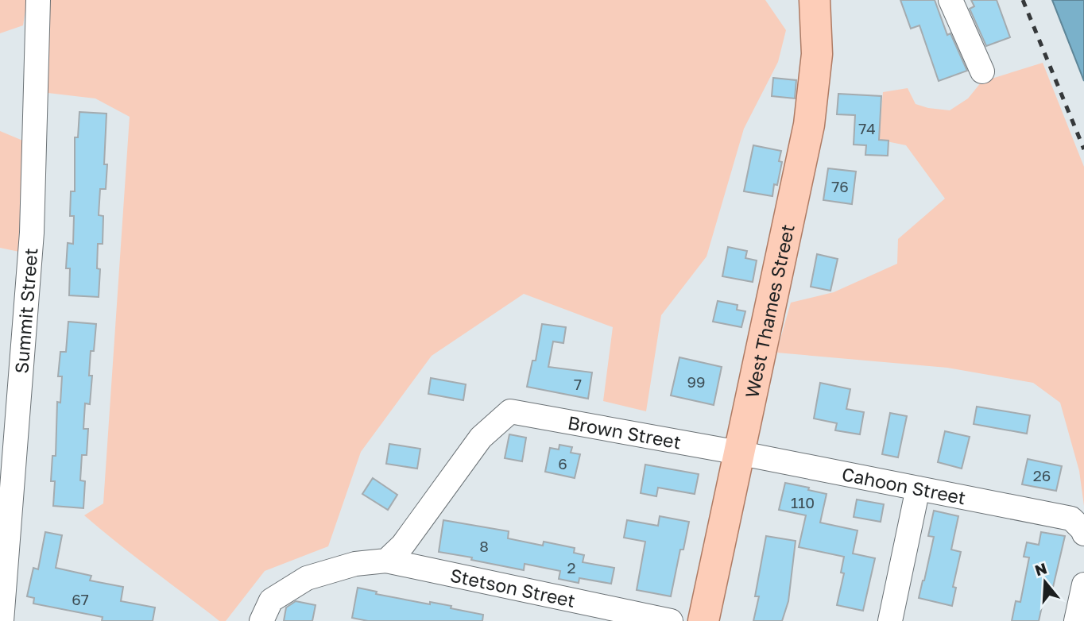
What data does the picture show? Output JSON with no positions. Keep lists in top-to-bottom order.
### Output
{
  "streets": {
    "main road": ["West Thames Street"],
    "street": [
      "Summit Street",
      "Brown Street",
      "Cahoon Street",
      "Stetson Street"
    ]
  },
  "crossings": [
    ["West Thames Street", "Brown Street"],
    ["West Thames Street", "Cahoon Street"],
    ["Brown Street", "Cahoon Street"],
    ["Brown Street", "Stetson Street"]
  ],
  "house_numbers": [
    "74",
    "76",
    "99",
    "7",
    "6",
    "26",
    "110",
    "8",
    "2",
    "67"
  ],
  "north": "top"
}
